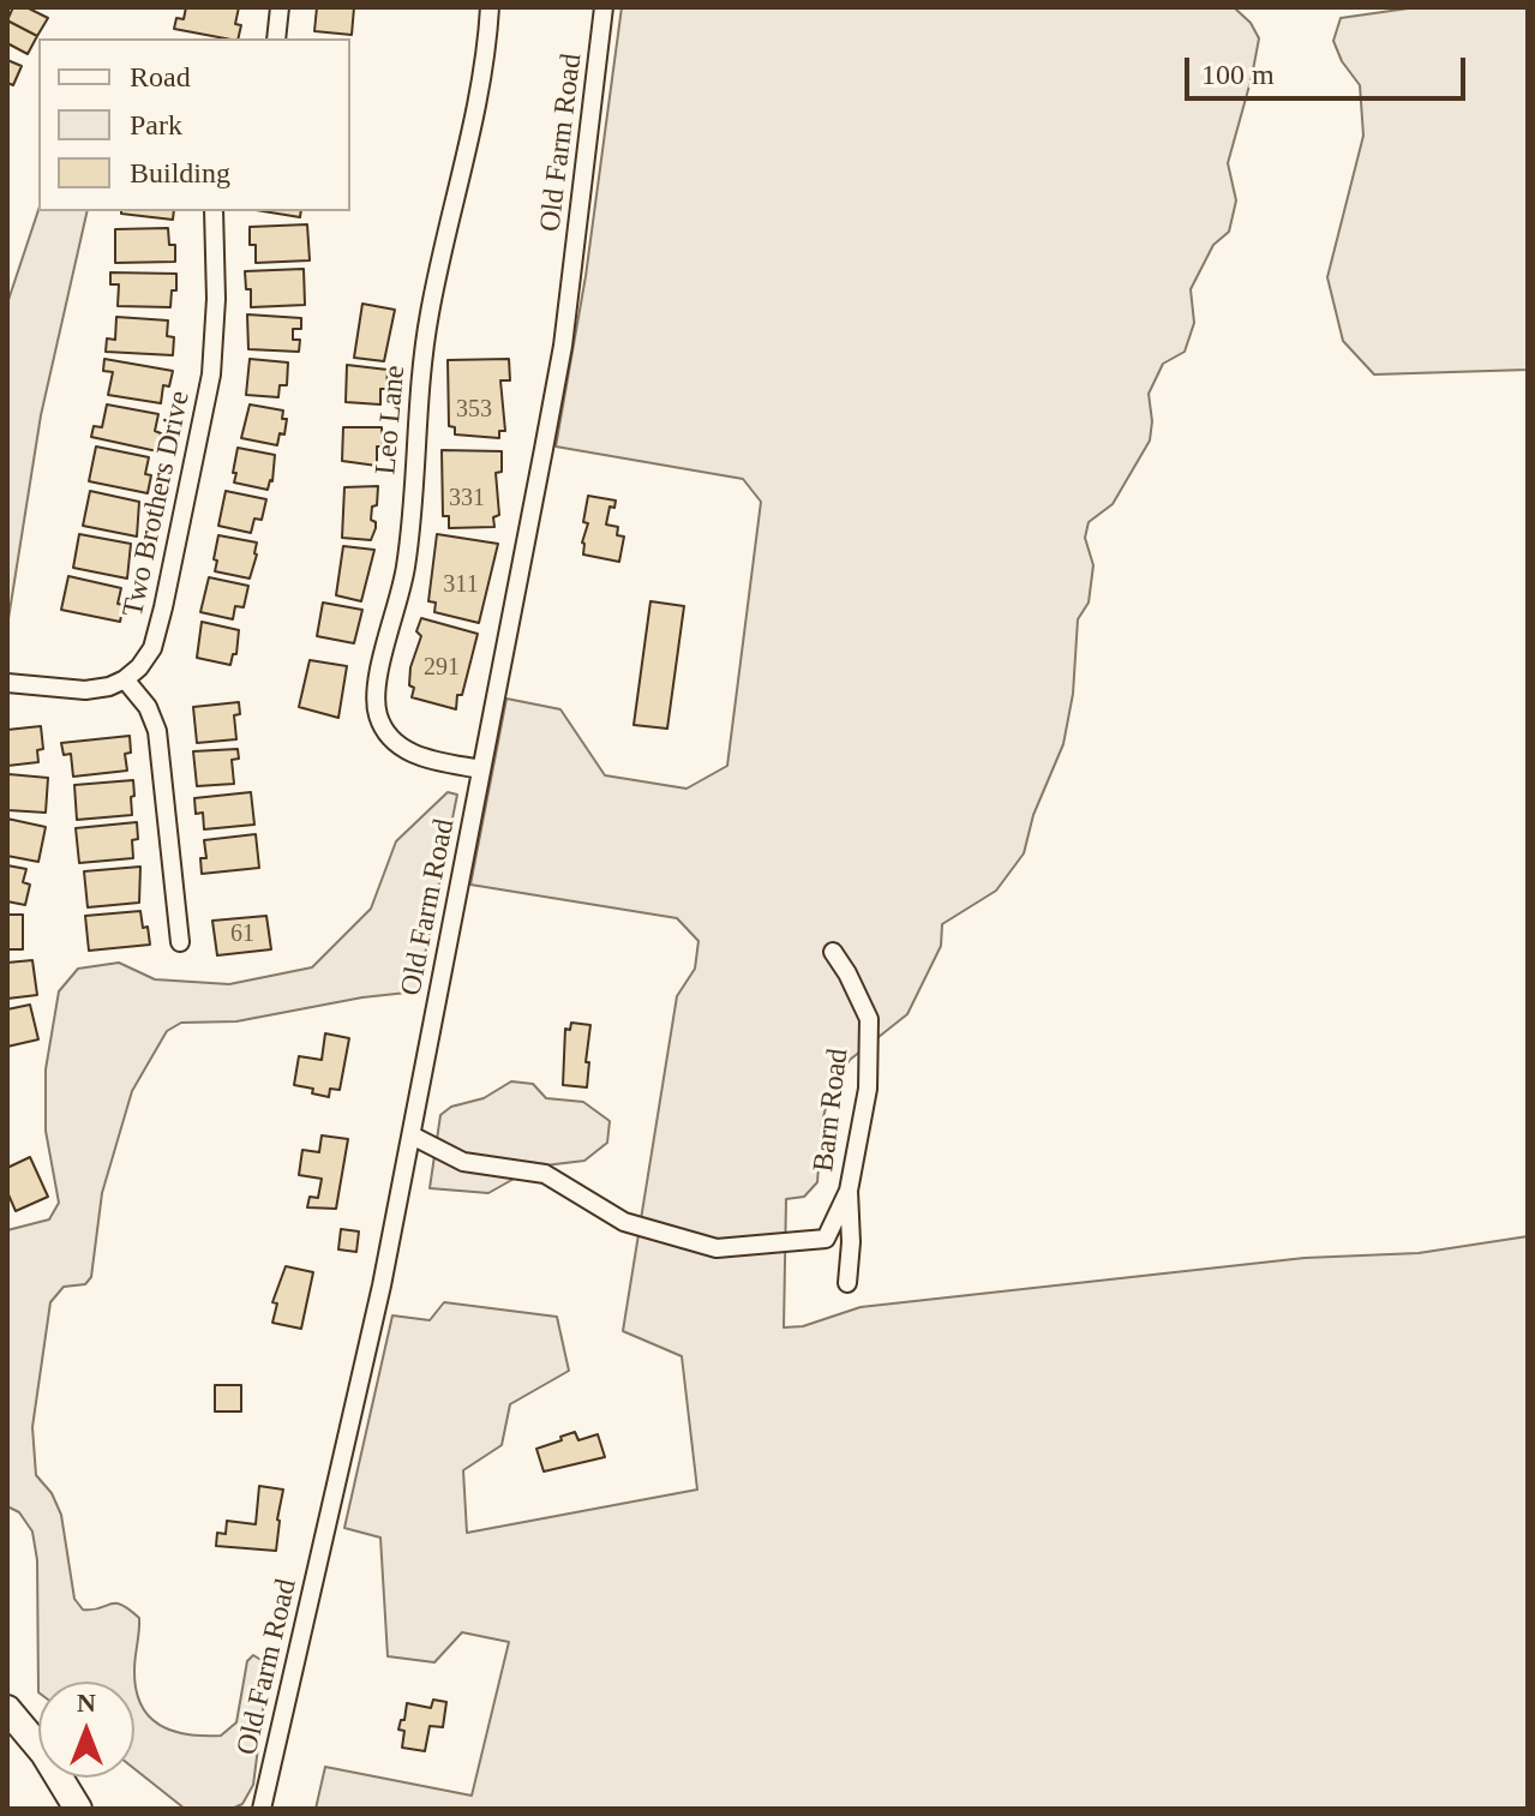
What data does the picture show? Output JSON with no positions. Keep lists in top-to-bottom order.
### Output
{
  "streets": {
    "street": [
      "Old Farm Road",
      "Leo Lane",
      "Two Brothers Drive",
      "Barn Road"
    ]
  },
  "crossings": [
    ["Old Farm Road", "Leo Lane"]
  ],
  "house_numbers": [
    "353",
    "331",
    "311",
    "291",
    "61"
  ],
  "legend": ["Road", "Park", "Building"],
  "scale_bar": "100 m",
  "north": "top"
}
